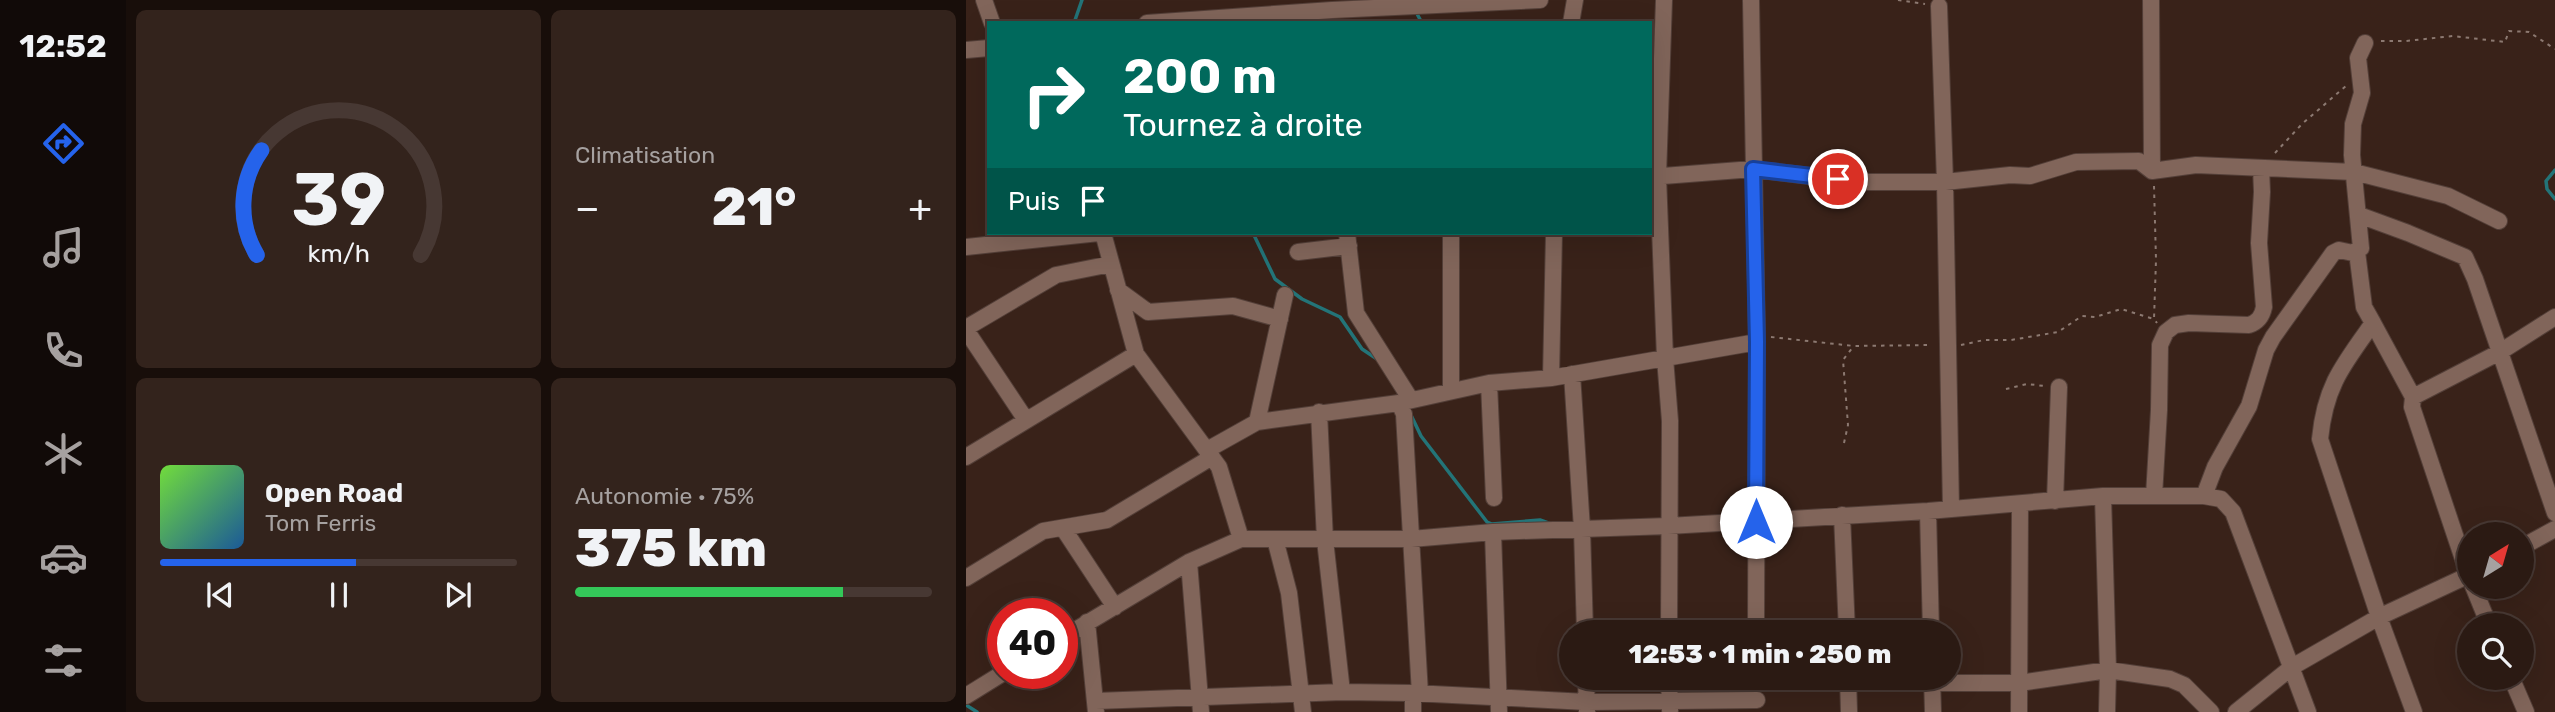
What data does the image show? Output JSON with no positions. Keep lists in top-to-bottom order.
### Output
{
  "north": "top right",
  "page": {
    "tabs": "12:52",
    "tile": [
      "Climatisation",
      ["Autonomie · 75%", "375 km"]
    ],
    "turn": ["200 m", "Tournez à droite"],
    "then": "Puis",
    "heat": ["−", "21°", "+"],
    "song": ["Open Road", "Tom Ferris"],
    "limit": "40",
    "trip": "12:53 · 1 min · 250 m",
    "gauge": ["39", "km/h"]
  }
}
